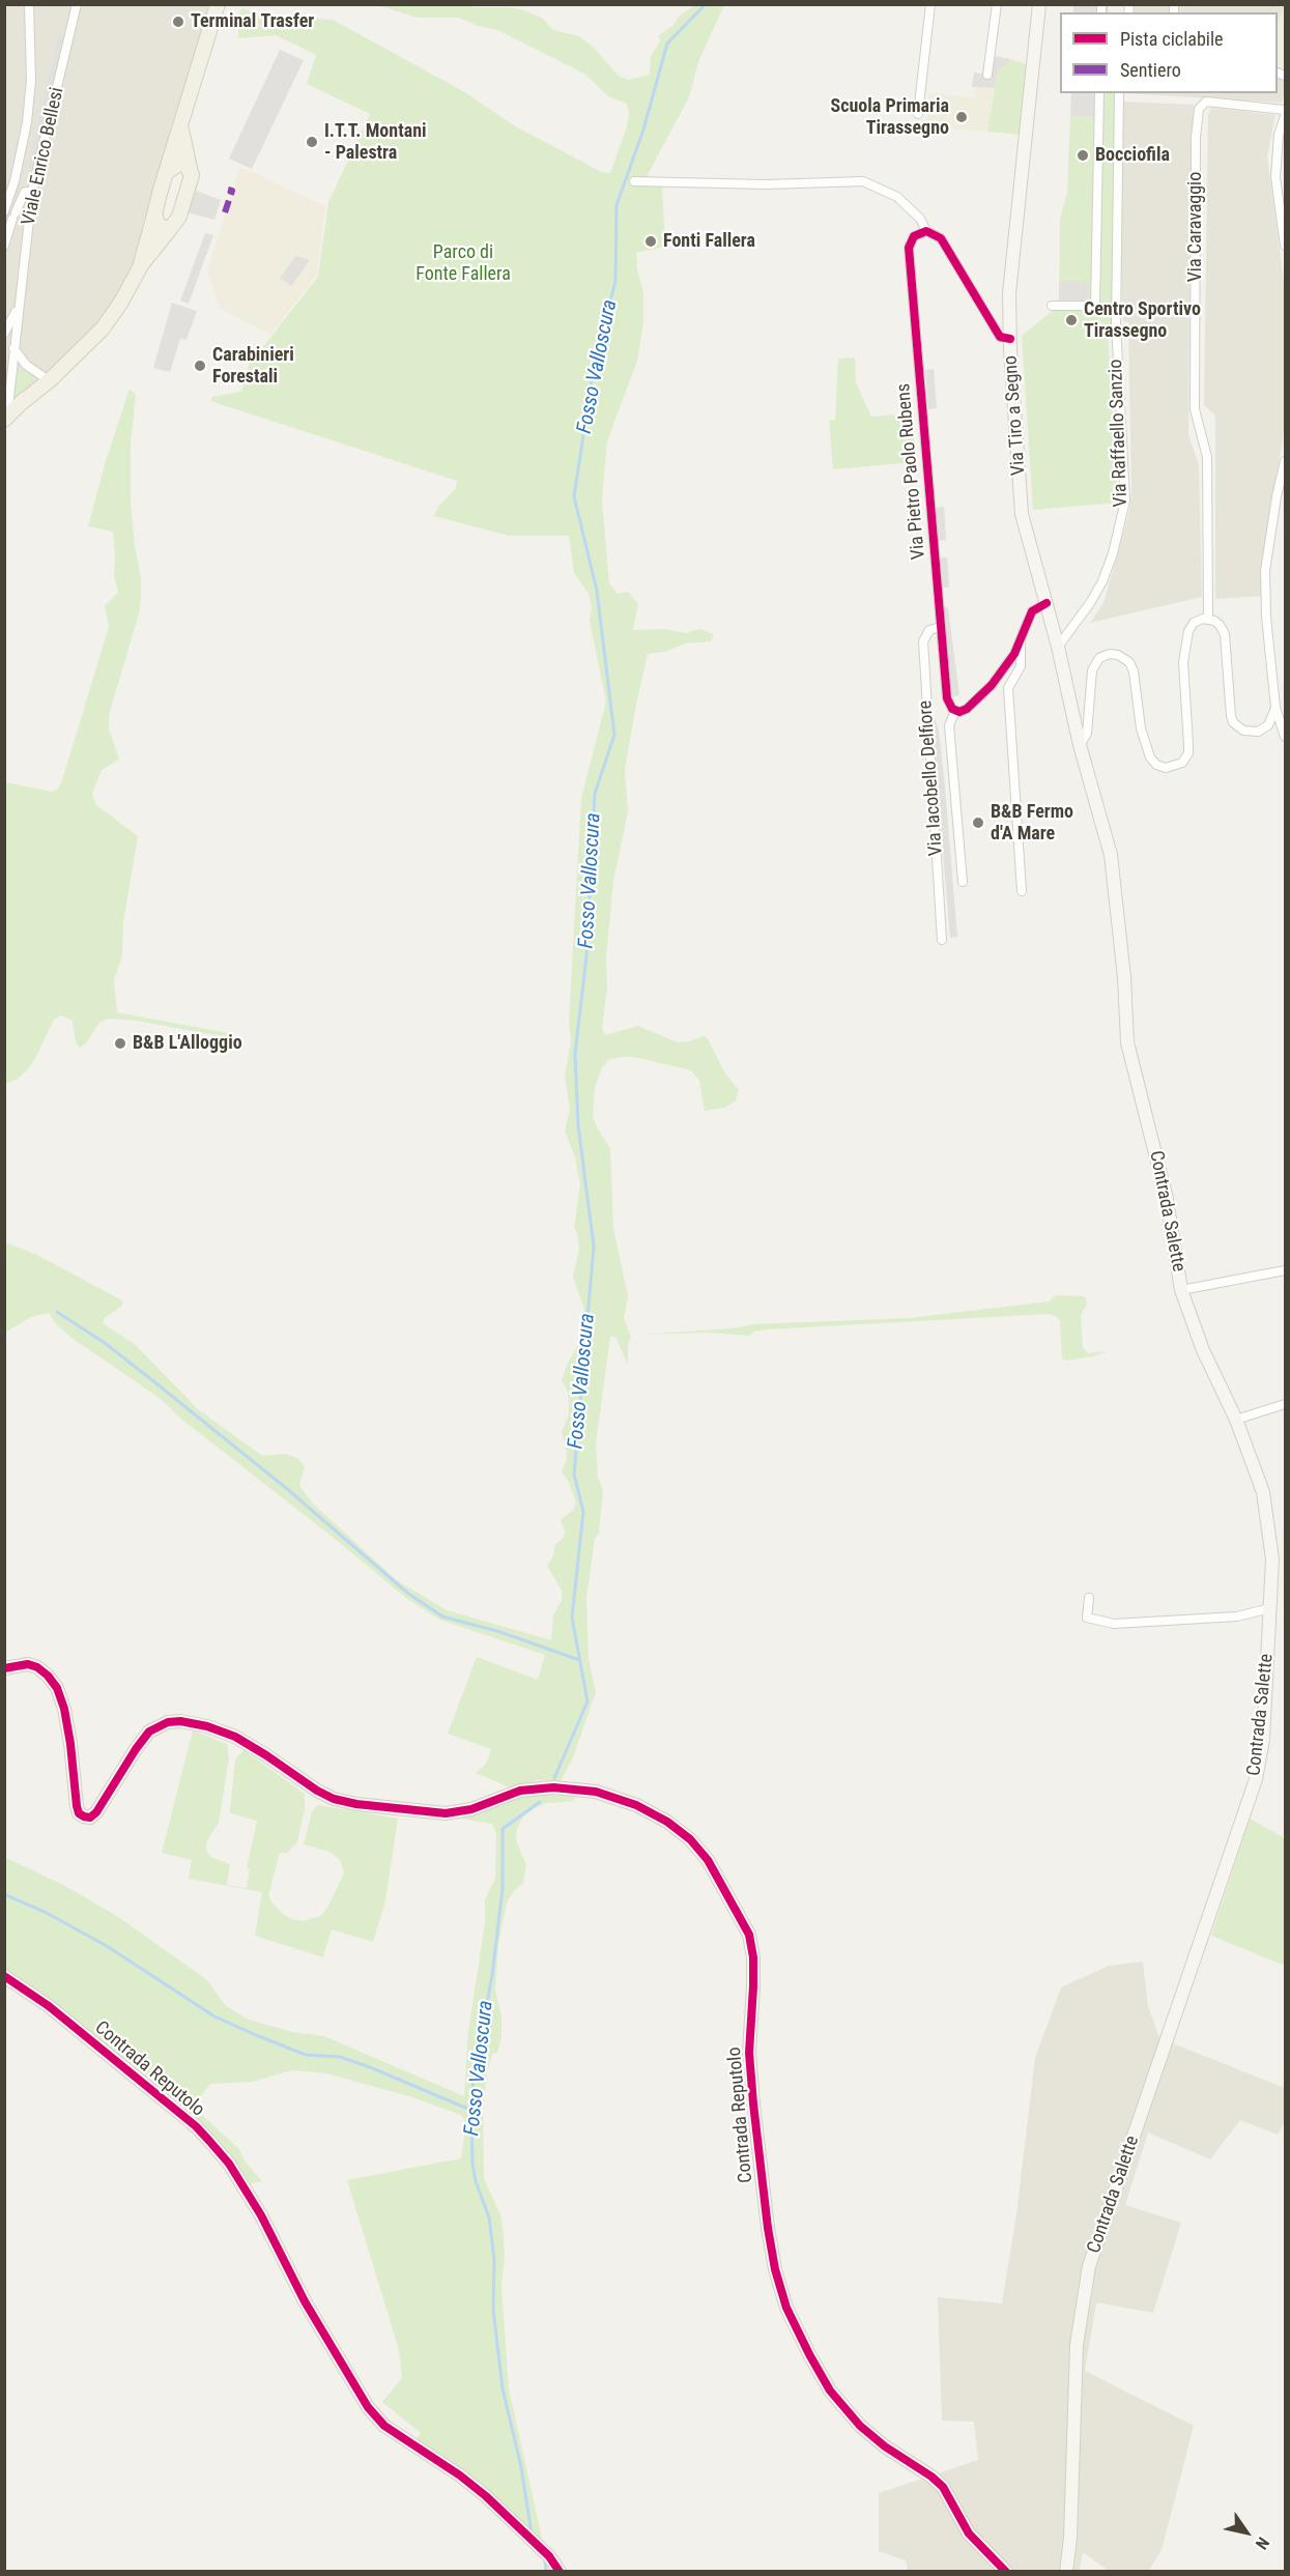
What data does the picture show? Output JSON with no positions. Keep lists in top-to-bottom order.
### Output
{
  "streets": {
    "main road": ["Via Tiro a Segno", "Contrada Salette", "Contrada Reputolo"],
    "street": [
      "Viale Enrico Bellesi",
      "Via Caravaggio",
      "Via Raffaello Sanzio",
      "Via Pietro Paolo Rubens",
      "Via Iacobello Delfiore"
    ]
  },
  "crossings": [
    ["Via Tiro a Segno", "Via Raffaello Sanzio"],
    ["Via Tiro a Segno", "Contrada Salette"],
    ["Via Pietro Paolo Rubens", "Via Iacobello Delfiore"]
  ],
  "water": ["Fosso Valloscura"],
  "parks": ["Parco di Fonte Fallera"],
  "places": [
    "Terminal Trasfer",
    "Scuola Primaria Tirassegno",
    "I.T.T. Montani - Palestra",
    "Bocciofila",
    "Fonti Fallera",
    "Centro Sportivo Tirassegno",
    "Carabinieri Forestali",
    "B&B Fermo d'A Mare",
    "B&B L'Alloggio"
  ],
  "legend": ["Pista ciclabile", "Sentiero"],
  "north": "bottom right"
}
